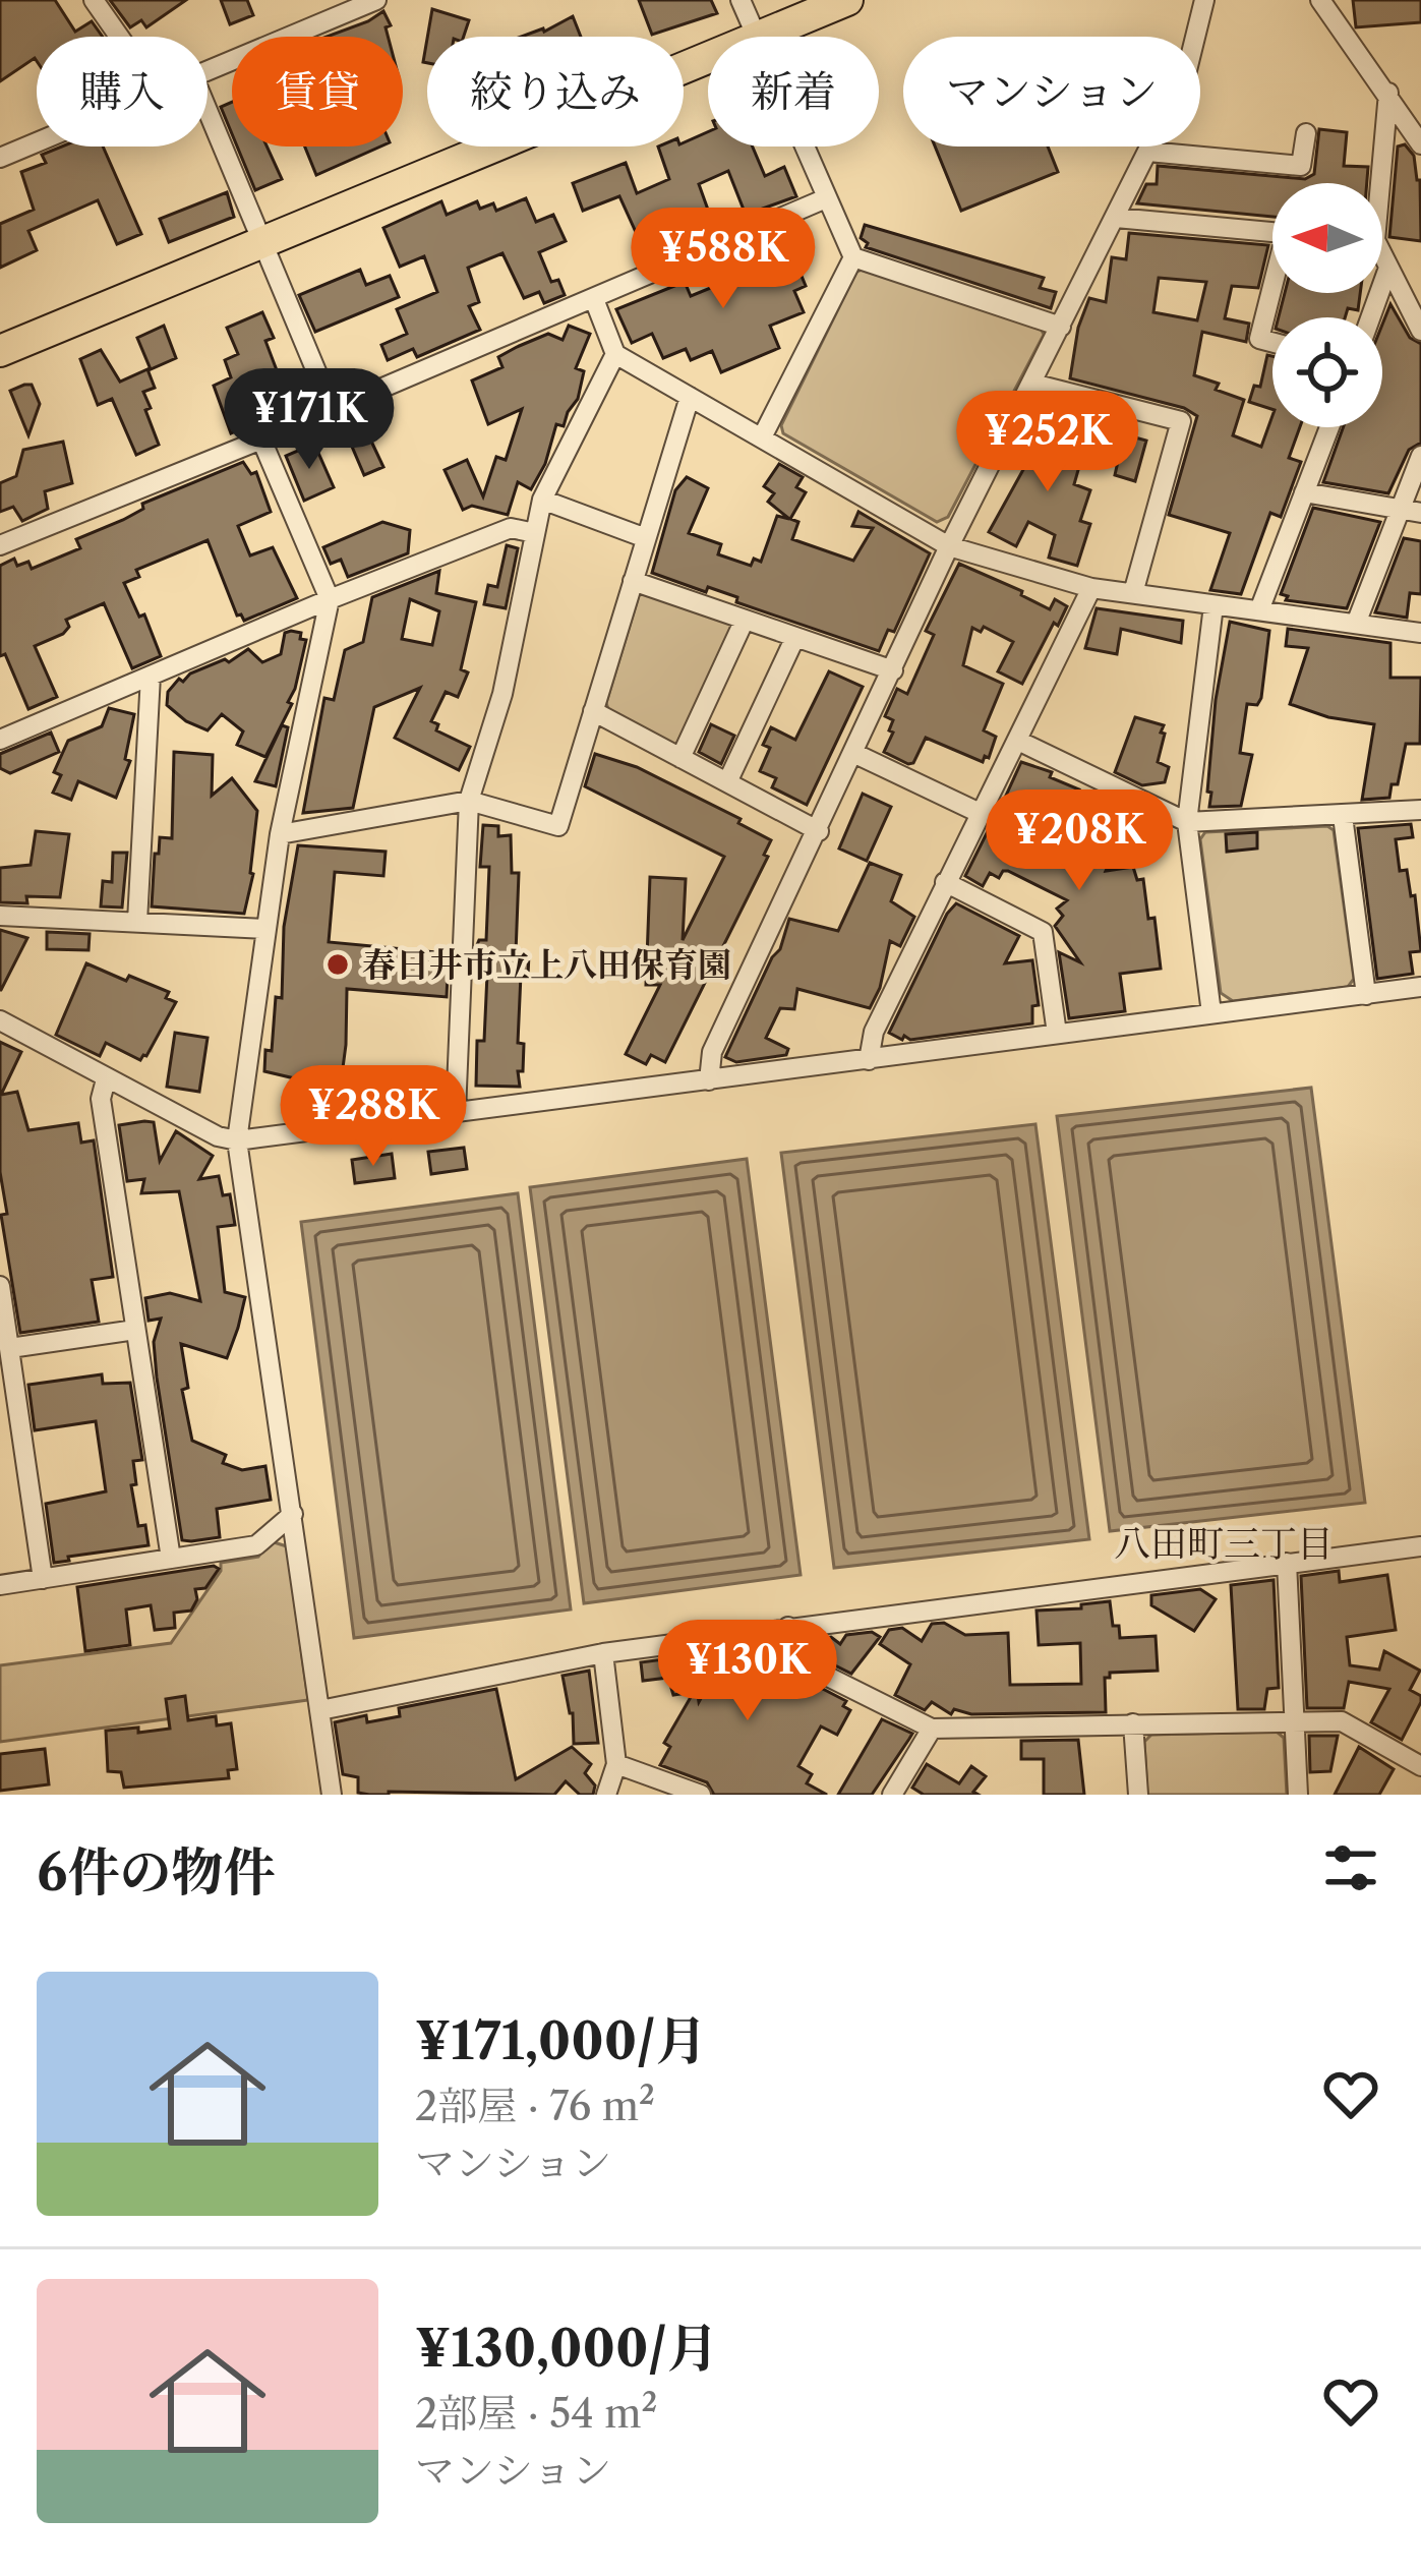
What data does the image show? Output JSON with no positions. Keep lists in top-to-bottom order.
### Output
{
  "districts": ["八田町三丁目"],
  "places": ["春日井市立上八田保育園"],
  "north": "left",
  "page": {
    "chip": [
      "購入",
      "賃貸",
      "絞り込み",
      "新着",
      "マンション"
    ],
    "price": [
      "¥588K",
      "¥171K",
      "¥252K",
      "¥208K",
      "¥288K",
      "¥130K"
    ],
    "heading": "6件の物件",
    "list": [
      {
        "name": "¥171,000/月",
        "note": "2部屋 · 76 m² · マンション"
      },
      {
        "name": "¥130,000/月",
        "note": "2部屋 · 54 m² · マンション"
      }
    ]
  }
}
